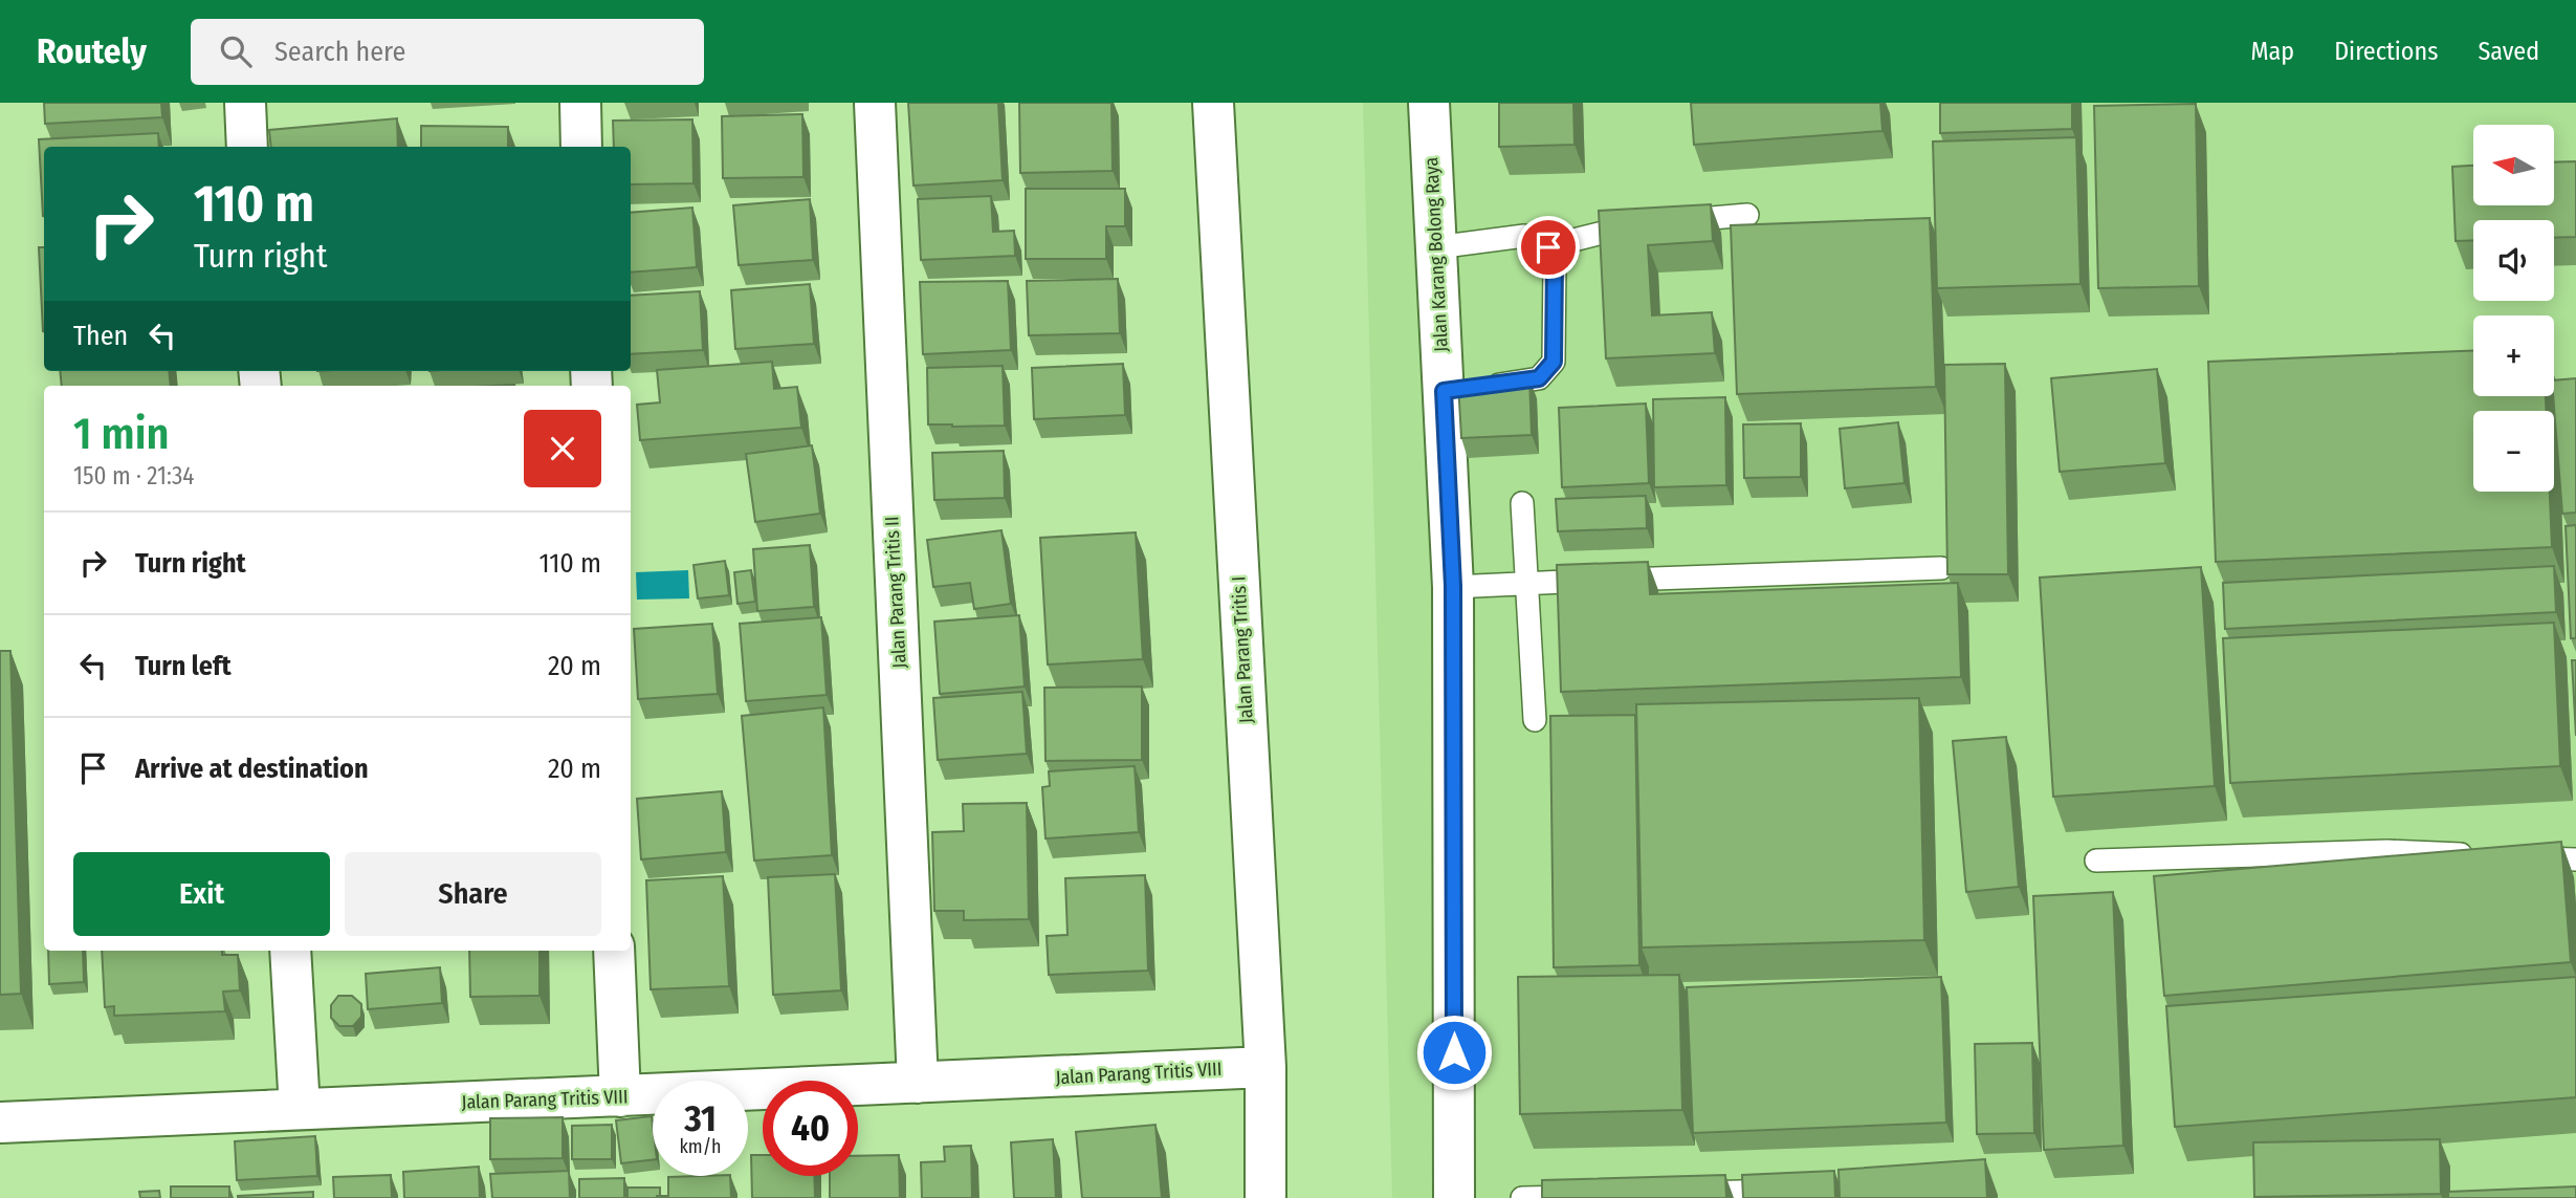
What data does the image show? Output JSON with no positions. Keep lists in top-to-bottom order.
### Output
{
  "streets": {
    "street": [
      "Jalan Karang Bolong Raya",
      "Jalan Parang Tritis II",
      "Jalan Parang Tritis I",
      "Jalan Parang Tritis VIII"
    ]
  },
  "crossings": [
    ["Jalan Parang Tritis II", "Jalan Parang Tritis VIII"],
    ["Jalan Parang Tritis I", "Jalan Parang Tritis VIII"]
  ],
  "north": "left",
  "page": {
    "header": "Routely",
    "search": "Search here",
    "nav": ["Map", "Directions", "Saved"],
    "map_buttons": ["+", "−"],
    "turn": ["110 m", "Turn right"],
    "then": "Then",
    "heading": ["1 min", "150 m · 21:34"],
    "list": [
      {
        "name": "Turn right",
        "value": "110 m"
      },
      {
        "name": "Turn left",
        "value": "20 m"
      },
      {
        "name": "Arrive at destination",
        "value": "20 m"
      }
    ],
    "buttons": ["Exit", "Share"],
    "speed": "31 km/h",
    "limit": "40"
  }
}
